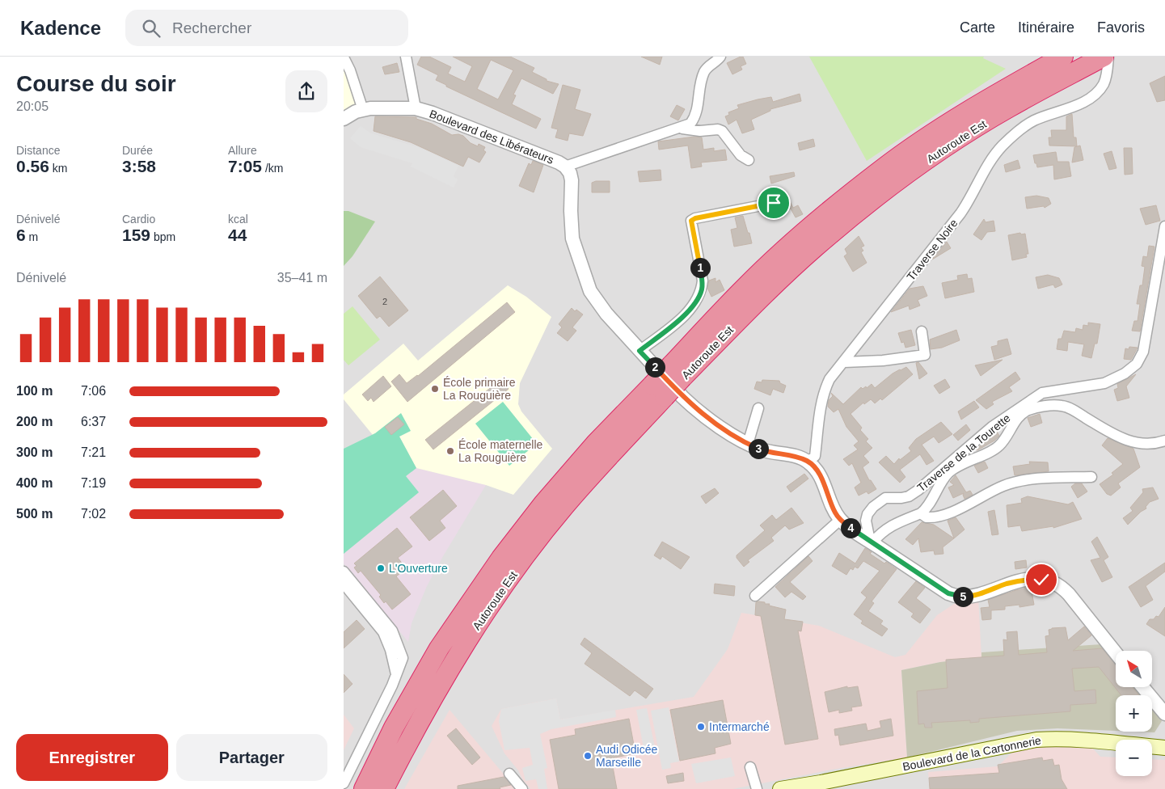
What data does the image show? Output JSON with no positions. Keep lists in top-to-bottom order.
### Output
{
  "streets": {
    "highway": ["Autoroute Est"],
    "main road": ["Boulevard de la Cartonnerie"],
    "street": ["Boulevard des Libérateurs", "Traverse Noire", "Traverse de la Tourette"]
  },
  "crossings": [
    ["Boulevard des Libérateurs", "Traverse Noire"]
  ],
  "places": [
    "École primaire La Rouguière",
    "École maternelle La Rouguière",
    "L'Ouverture",
    "Intermarché",
    "Audi Odicée Marseille"
  ],
  "house_numbers": ["2"],
  "north": "top left",
  "page": {
    "header": "Kadence",
    "search": "Rechercher",
    "nav": ["Carte", "Itinéraire", "Favoris"],
    "heading": ["Course du soir", "20:05"],
    "stats": [
      ["Distance", "0.56 km"],
      ["Durée", "3:58"],
      ["Allure", "7:05 /km"],
      ["Dénivelé", "6 m"],
      ["Cardio", "159 bpm"],
      ["kcal", "44"]
    ],
    "pins": [
      "1",
      "2",
      "3",
      "4",
      "5"
    ],
    "chart": ["Dénivelé", "35–41 m"],
    "list": [
      {
        "name": "100 m",
        "note": "7:06"
      },
      {
        "name": "200 m",
        "note": "6:37"
      },
      {
        "name": "300 m",
        "note": "7:21"
      },
      {
        "name": "400 m",
        "note": "7:19"
      },
      {
        "name": "500 m",
        "note": "7:02"
      }
    ],
    "map_buttons": ["+", "−"],
    "buttons": ["Enregistrer", "Partager"]
  }
}
